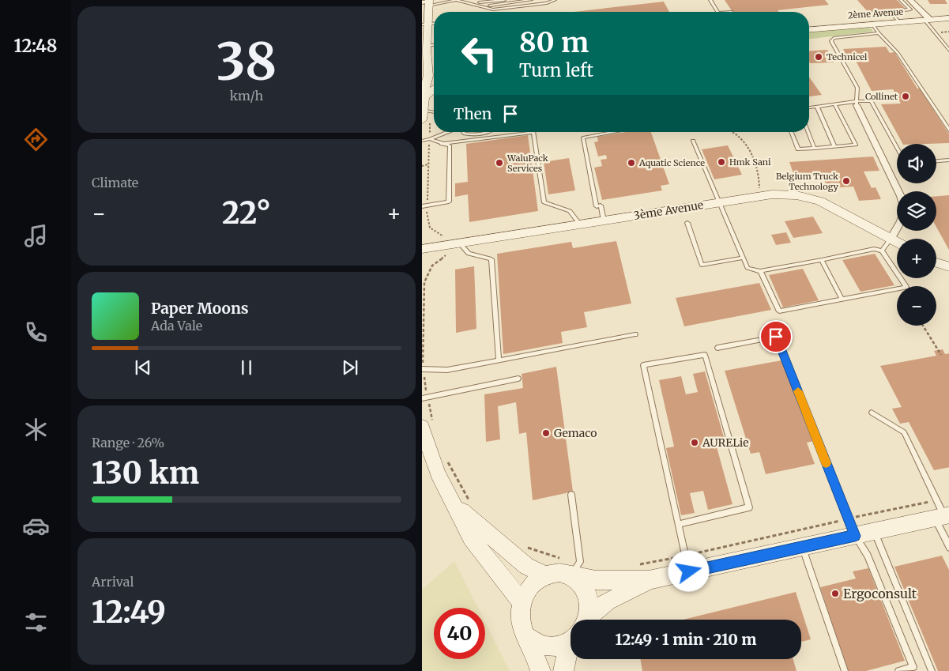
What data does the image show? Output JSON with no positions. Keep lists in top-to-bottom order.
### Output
{
  "streets": {
    "street": ["2ème Avenue", "3ème Avenue"]
  },
  "places": [
    "Technicel",
    "Collinet",
    "Hmk Sani",
    "WaluPack Services",
    "Aquatic Science",
    "Belgium Truck Technology",
    "Gemaco",
    "AURELie",
    "Ergoconsult"
  ],
  "page": {
    "tabs": "12:48",
    "tile": [
      ["38", "km/h"],
      "Climate",
      ["Range · 26%", "130 km"],
      ["Arrival", "12:49"]
    ],
    "turn": ["80 m", "Turn left"],
    "then": "Then",
    "map_buttons": ["+", "−"],
    "heat": ["−", "22°", "+"],
    "song": ["Paper Moons", "Ada Vale"],
    "limit": "40",
    "trip": "12:49 · 1 min · 210 m"
  }
}
